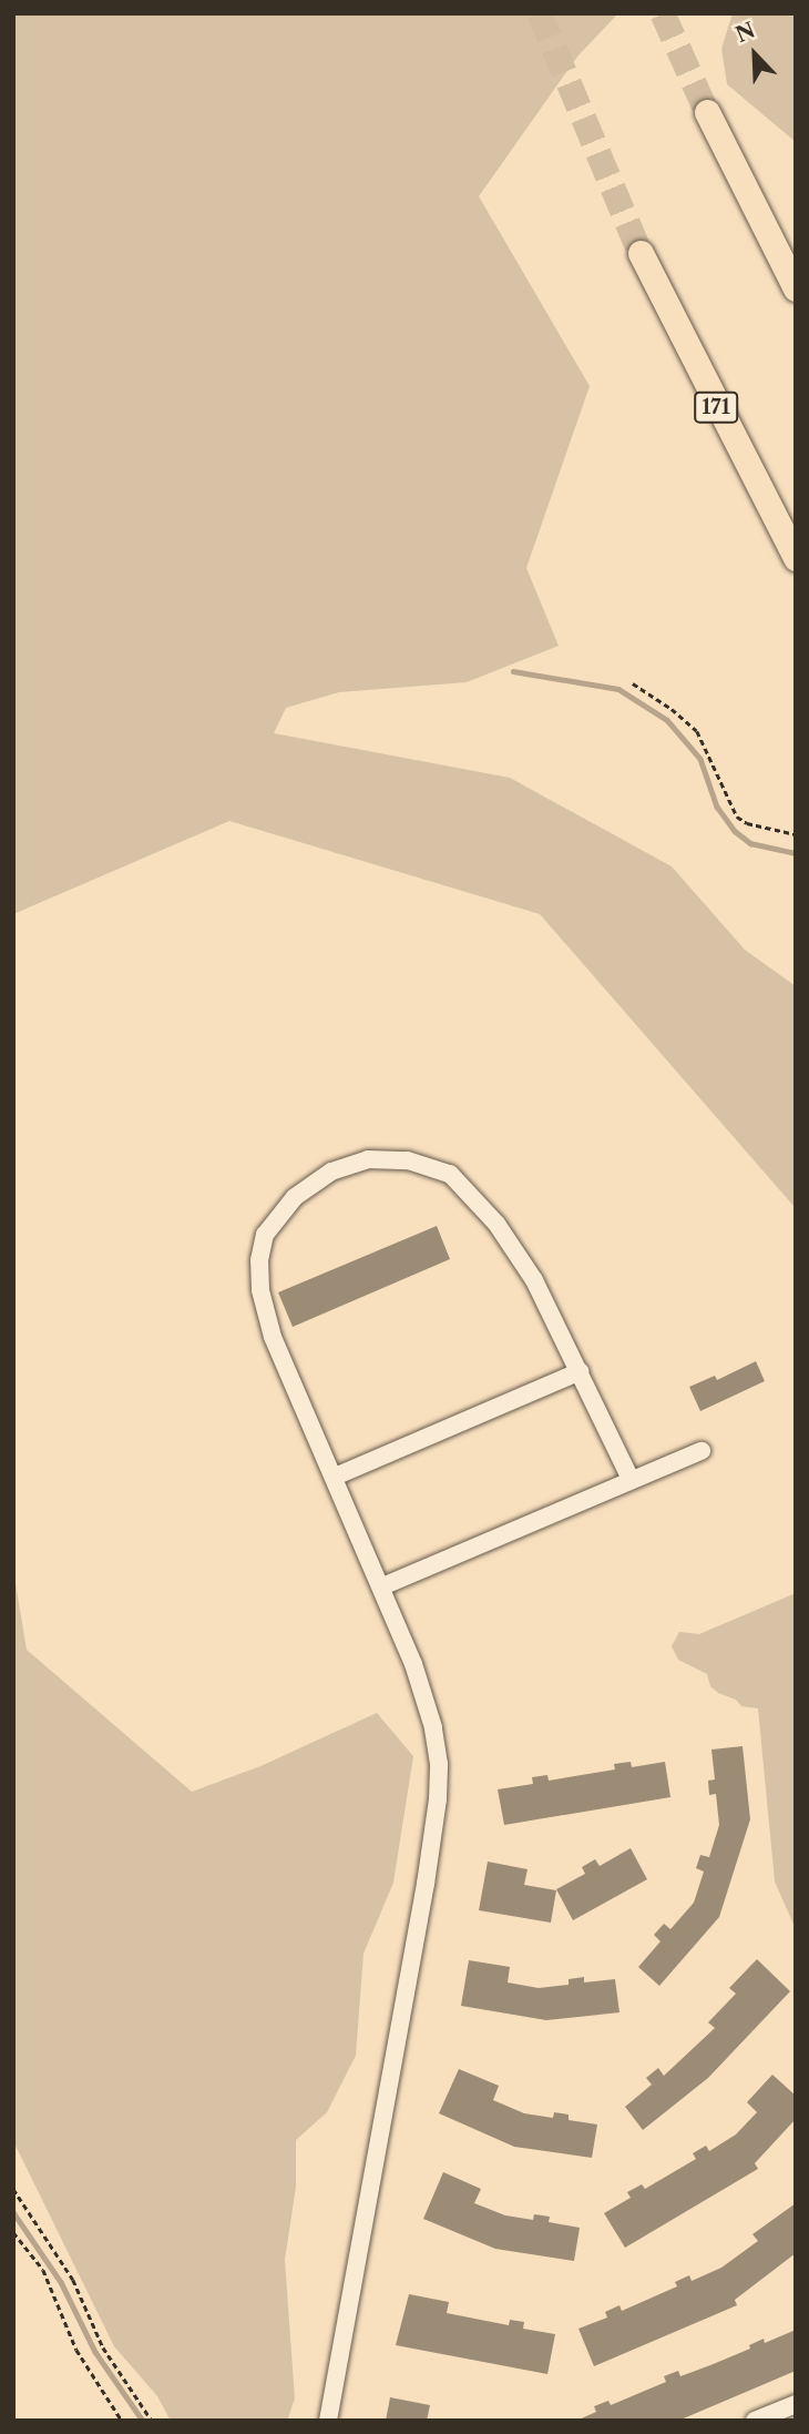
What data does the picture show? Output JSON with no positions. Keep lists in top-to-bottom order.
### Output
{
  "streets": {
    "highway": ["171"]
  },
  "north": "top left"
}
